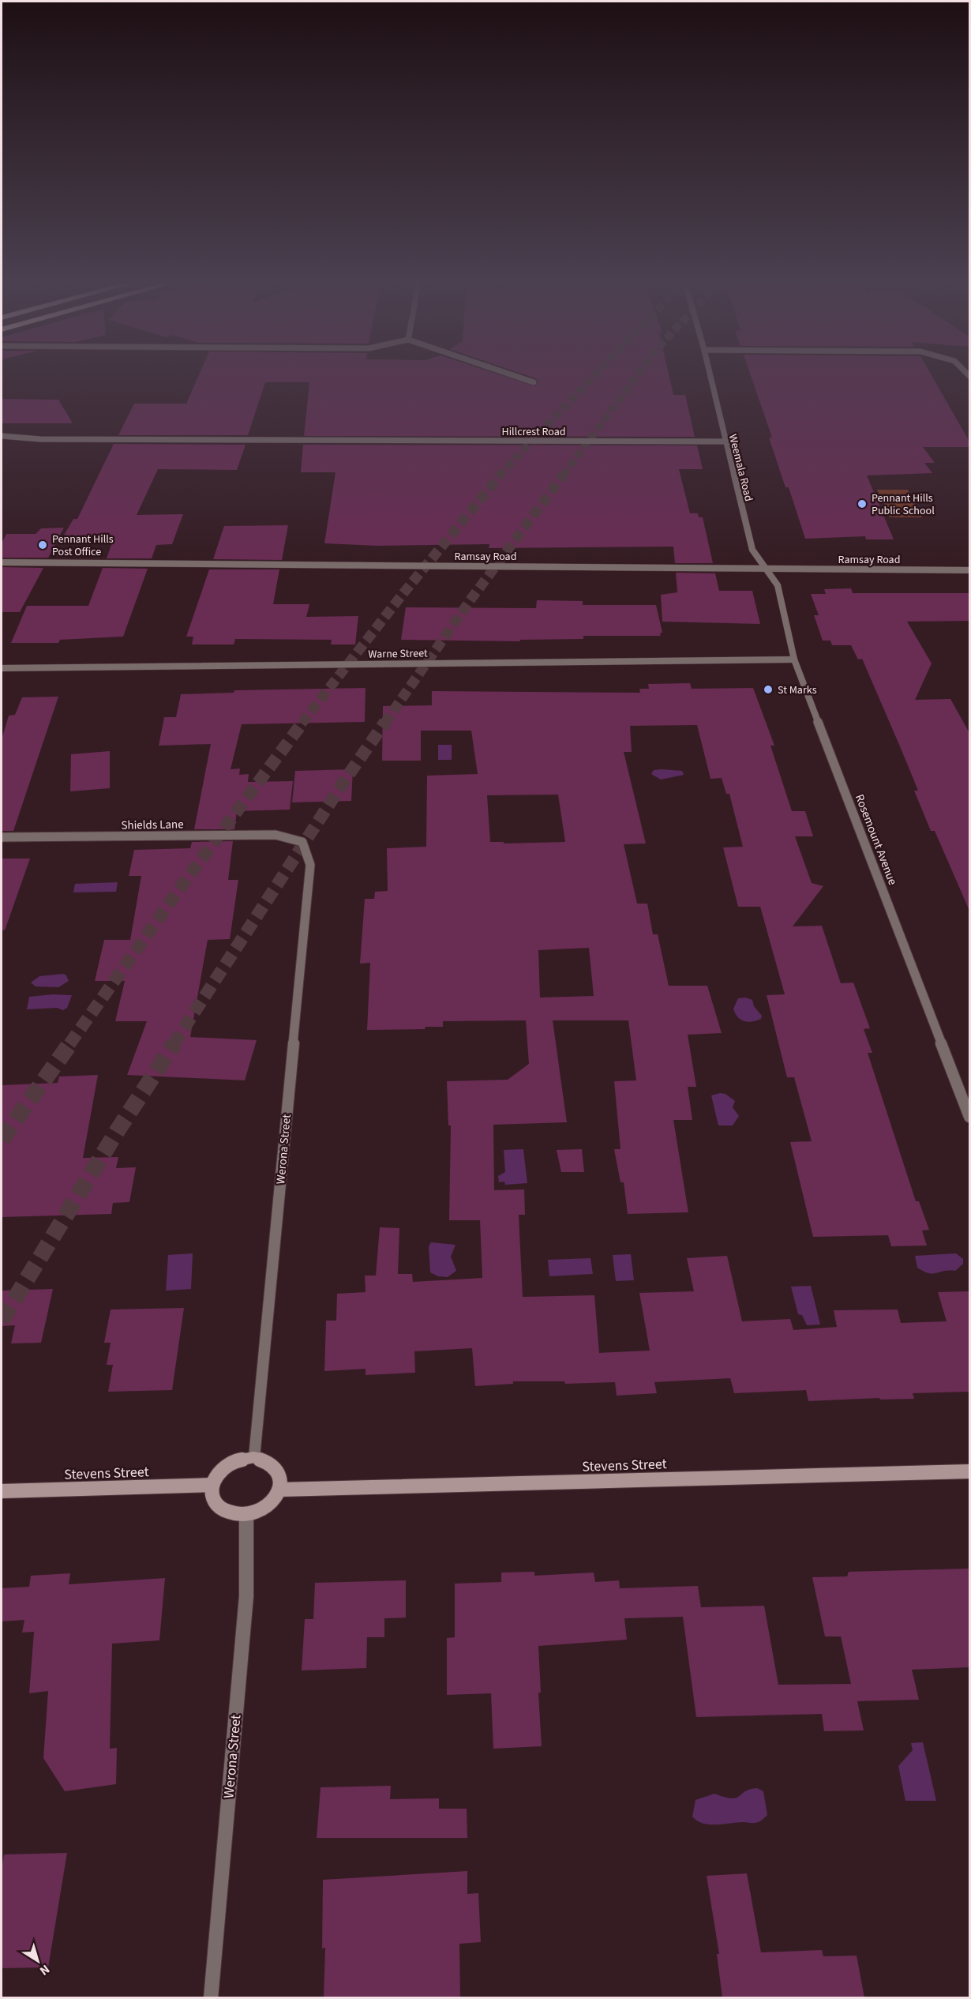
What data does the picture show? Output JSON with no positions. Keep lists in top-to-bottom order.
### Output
{
  "streets": {
    "street": [
      "Hillcrest Road",
      "Weemala Road",
      "Ramsay Road",
      "Warne Street",
      "Shields Lane",
      "Rosemount Avenue",
      "Werona Street",
      "Stevens Street"
    ]
  },
  "crossings": [
    ["Hillcrest Road", "Weemala Road"],
    ["Weemala Road", "Ramsay Road"],
    ["Weemala Road", "Rosemount Avenue"],
    ["Ramsay Road", "Rosemount Avenue"],
    ["Warne Street", "Rosemount Avenue"],
    ["Shields Lane", "Werona Street"],
    ["Werona Street", "Stevens Street"]
  ],
  "places": ["Pennant Hills Public School", "Pennant Hills Post Office", "St Marks"],
  "north": "bottom right"
}
